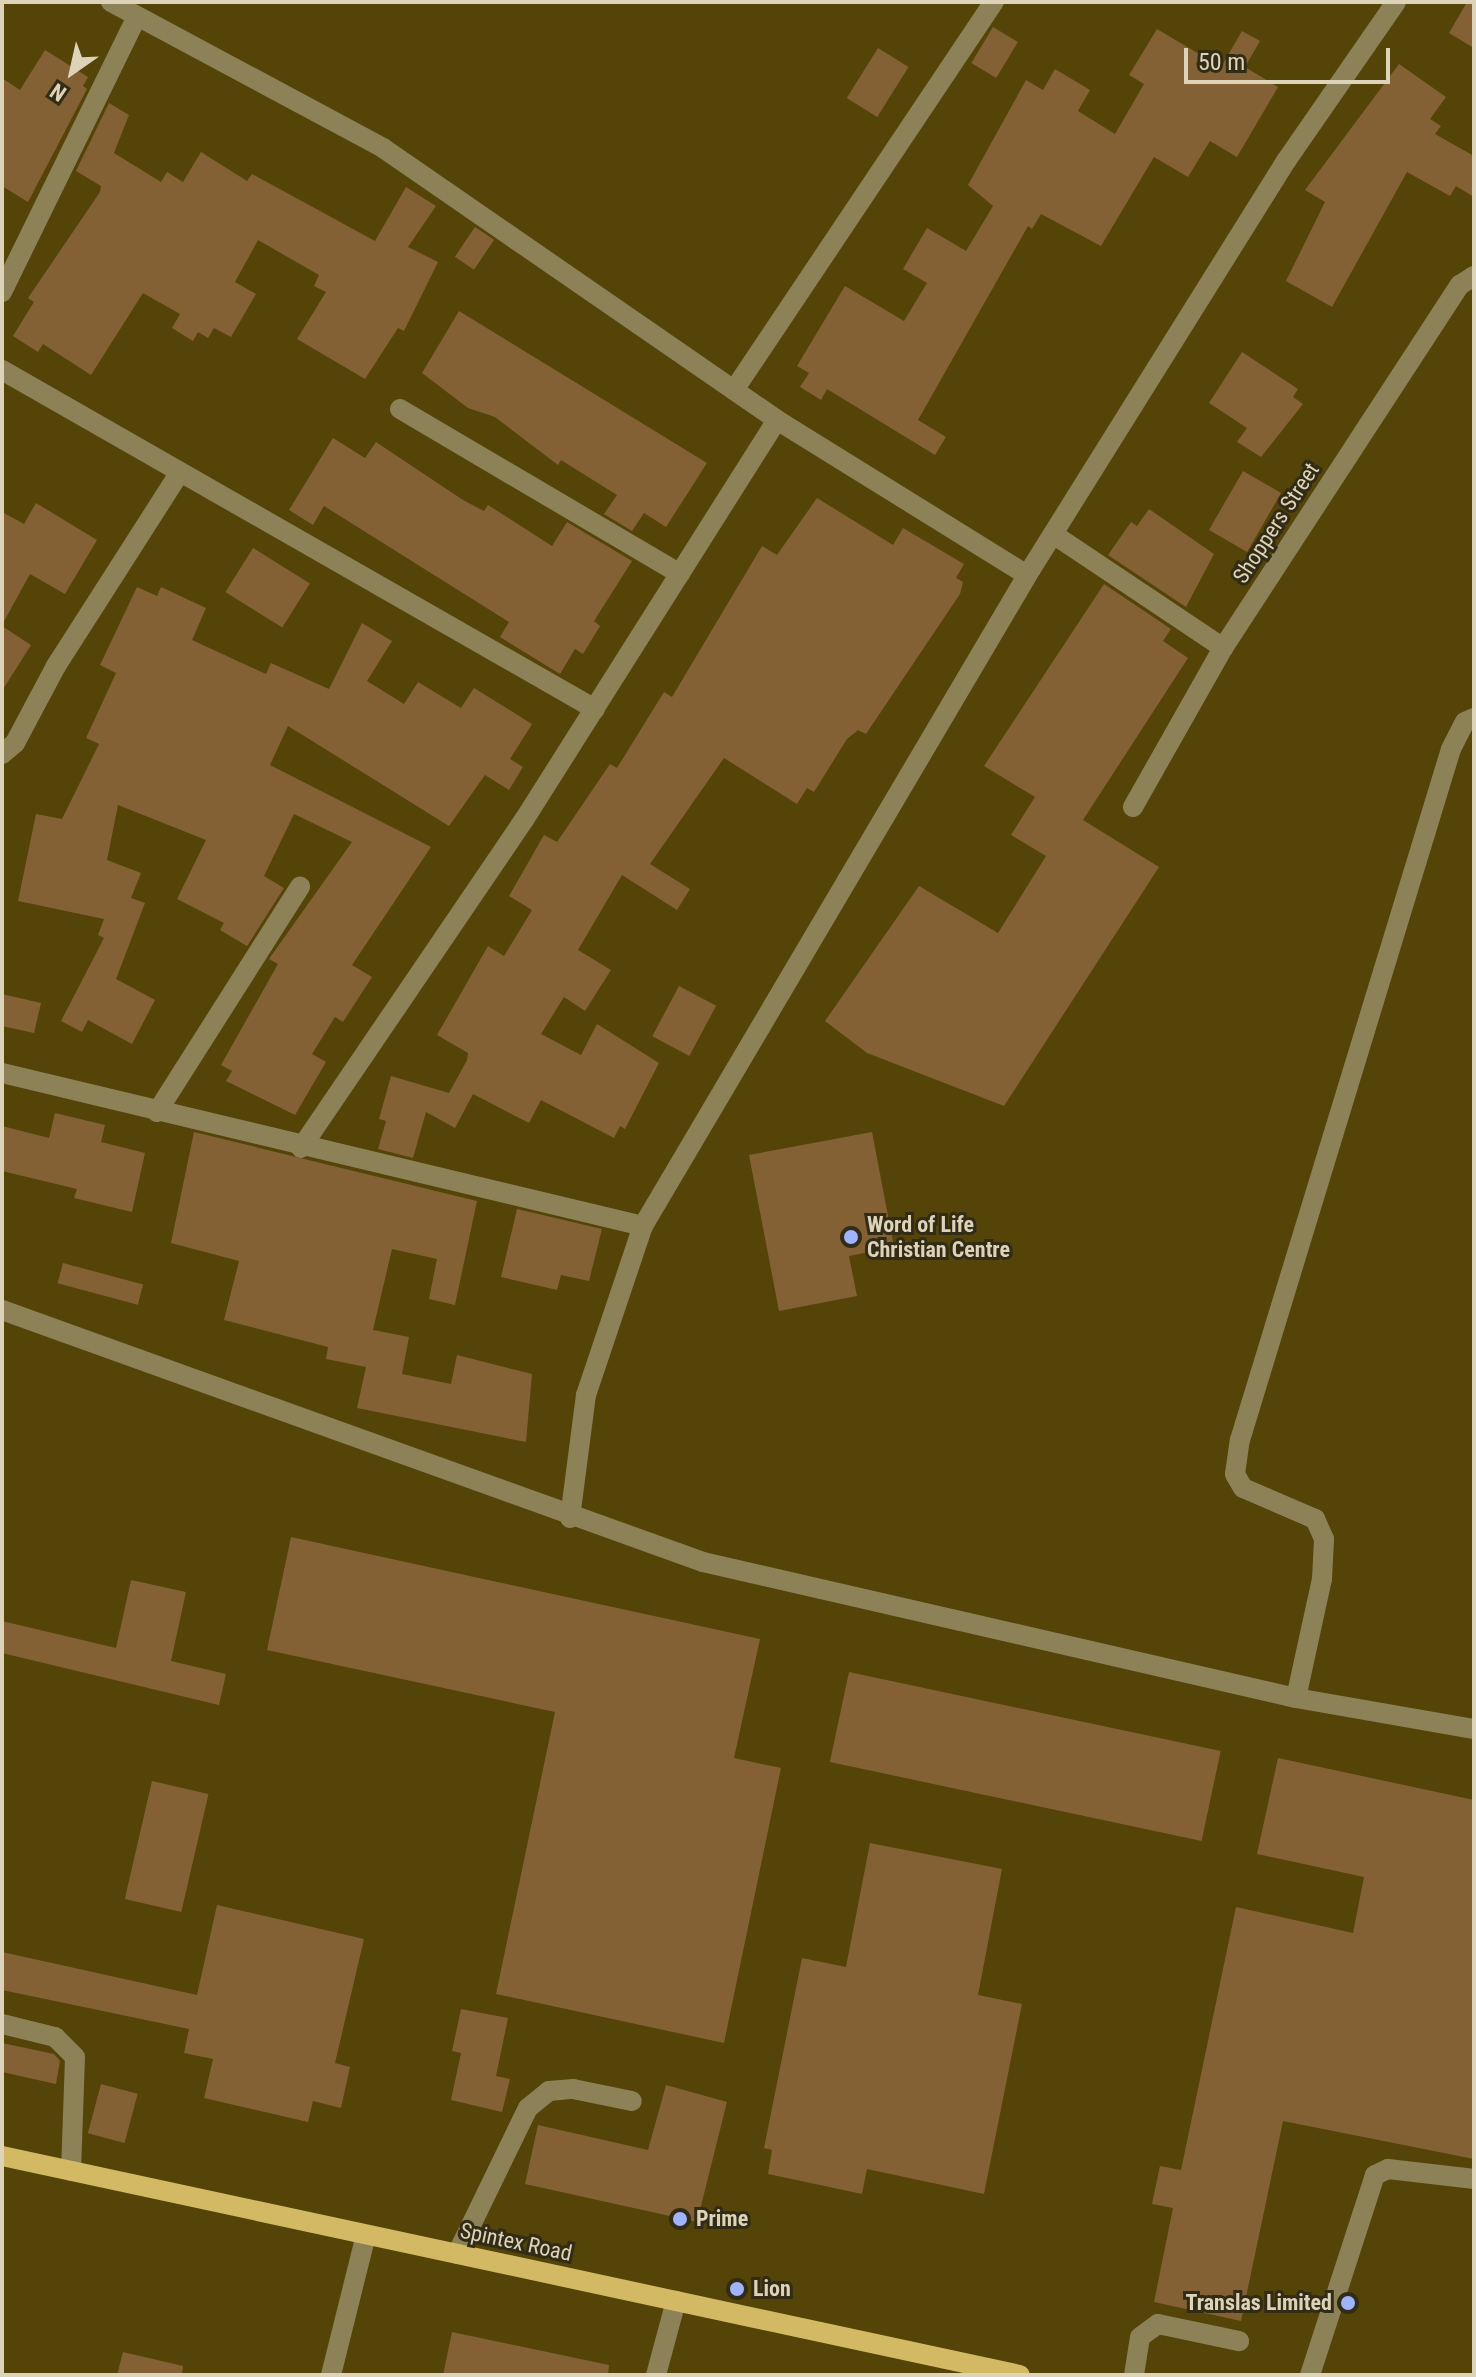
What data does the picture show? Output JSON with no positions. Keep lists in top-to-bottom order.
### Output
{
  "streets": {
    "main road": ["Spintex Road"],
    "street": ["Shoppers Street"]
  },
  "places": [
    "Word of Life Christian Centre",
    "Prime",
    "Lion",
    "Translas Limited"
  ],
  "scale_bar": "50 m",
  "north": "bottom left"
}
